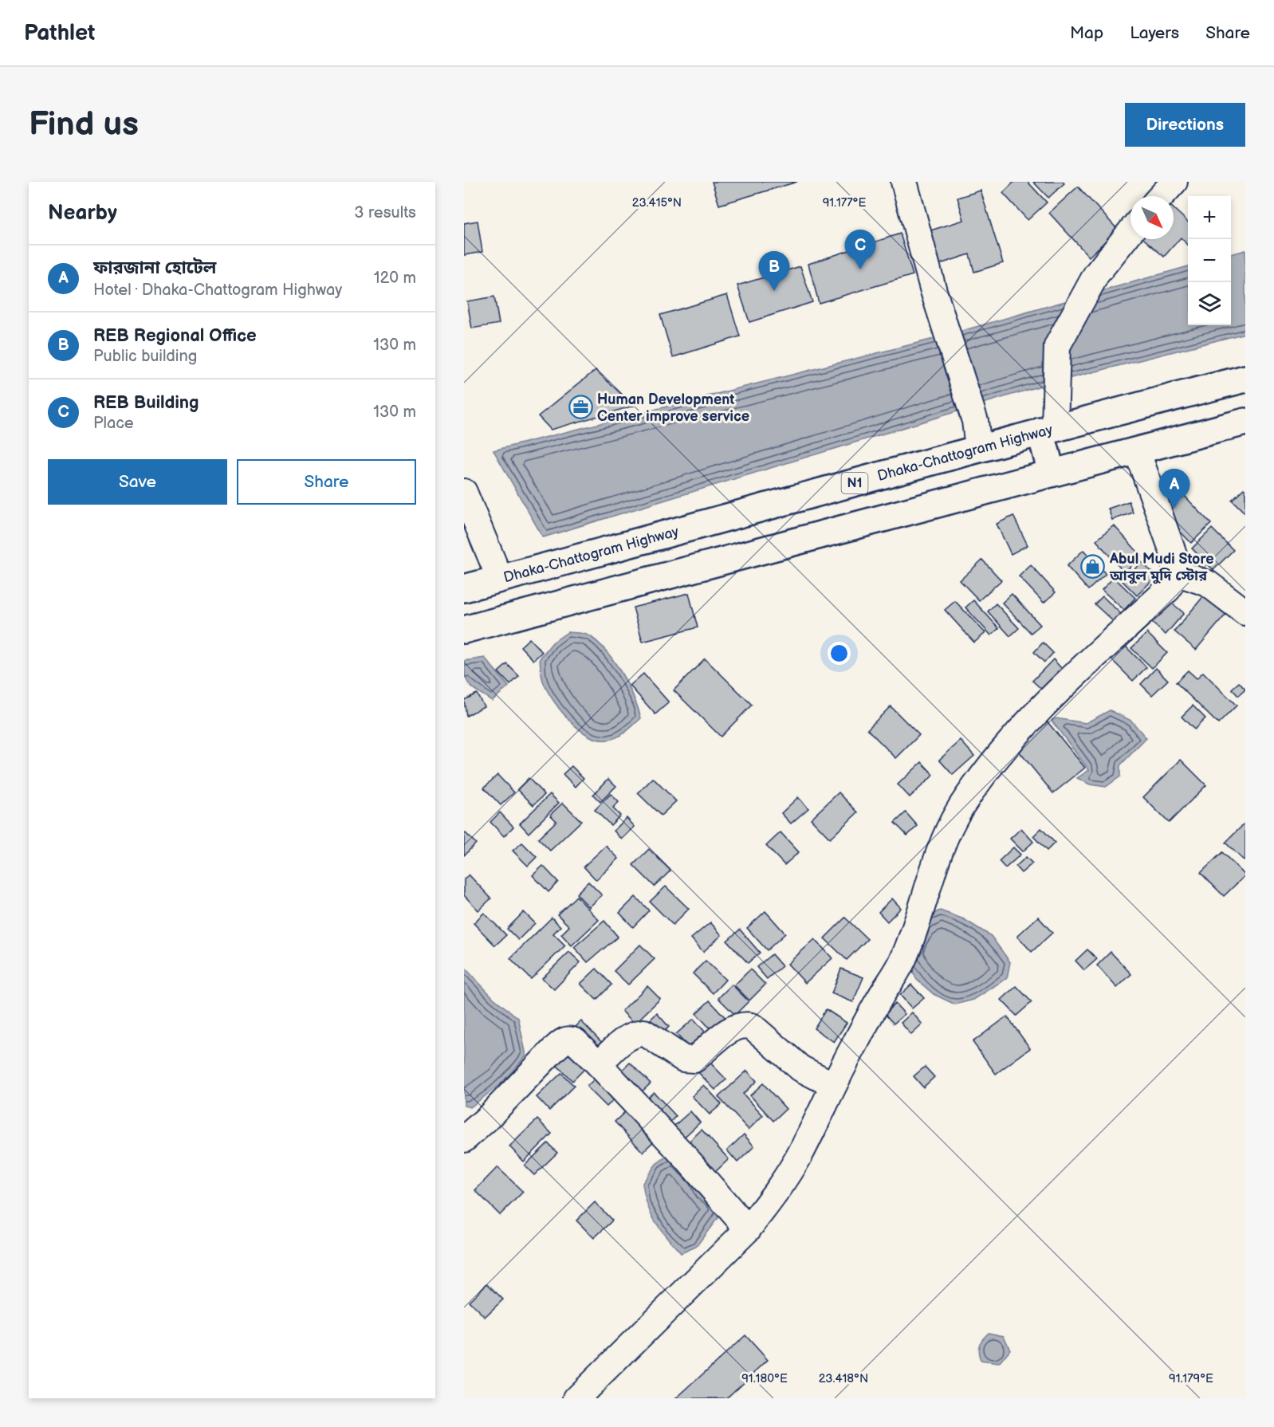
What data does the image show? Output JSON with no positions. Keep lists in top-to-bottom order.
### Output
{
  "streets": {
    "highway": ["Dhaka-Chattogram Highway", "N1"]
  },
  "places": {
    "office": ["Human Development Center improve service"],
    "shop": ["Abul Mudi Store আবুল মুদি স্টোর"]
  },
  "north": "bottom right",
  "page": {
    "header": "Pathlet",
    "nav": ["Map", "Layers", "Share"],
    "buttons": [
      "Directions",
      ["Save", "Share"]
    ],
    "title": "Find us",
    "heading": ["Nearby", "3 results"],
    "map_buttons": ["+", "−"],
    "pins": ["C", "B", "A"],
    "list": [
      {
        "mark": "A",
        "name": "ফারজানা হোটেল",
        "note": "Hotel · Dhaka-Chattogram Highway",
        "value": "120 m"
      },
      {
        "mark": "B",
        "name": "REB Regional Office",
        "note": "Public building",
        "value": "130 m"
      },
      {
        "mark": "C",
        "name": "REB Building",
        "note": "Place",
        "value": "130 m"
      }
    ]
  },
  "coordinates": [
    "23.415°N",
    "91.177°E",
    "23.418°N",
    "91.179°E",
    "91.180°E"
  ]
}
